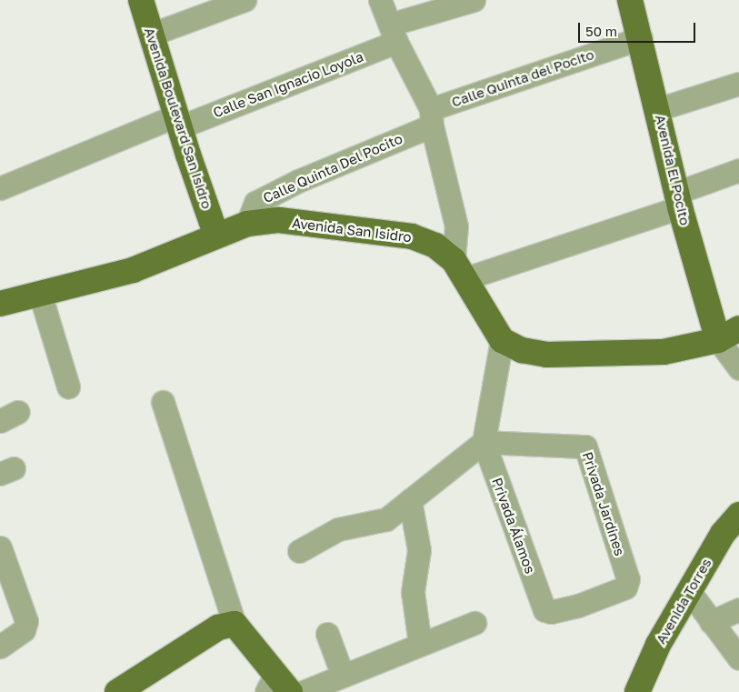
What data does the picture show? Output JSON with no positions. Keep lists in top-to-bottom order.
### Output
{
  "streets": {
    "main road": [
      "Avenida Boulevard San Isidro",
      "Avenida El Pocito",
      "Avenida San Isidro",
      "Avenida Torres"
    ],
    "street": [
      "Calle Quinta del Pocito",
      "Calle San Ignacio Loyola",
      "Calle Quinta Del Pocito",
      "Privada Jardines",
      "Privada Álamos"
    ]
  },
  "crossings": [
    ["Calle Quinta del Pocito", "Calle Quinta Del Pocito"],
    ["Calle Quinta del Pocito", "Avenida El Pocito"],
    ["Calle San Ignacio Loyola", "Avenida Boulevard San Isidro"],
    ["Avenida Boulevard San Isidro", "Avenida San Isidro"],
    ["Calle Quinta Del Pocito", "Avenida San Isidro"],
    ["Privada Jardines", "Privada Álamos"]
  ],
  "scale_bar": "50 m"
}
